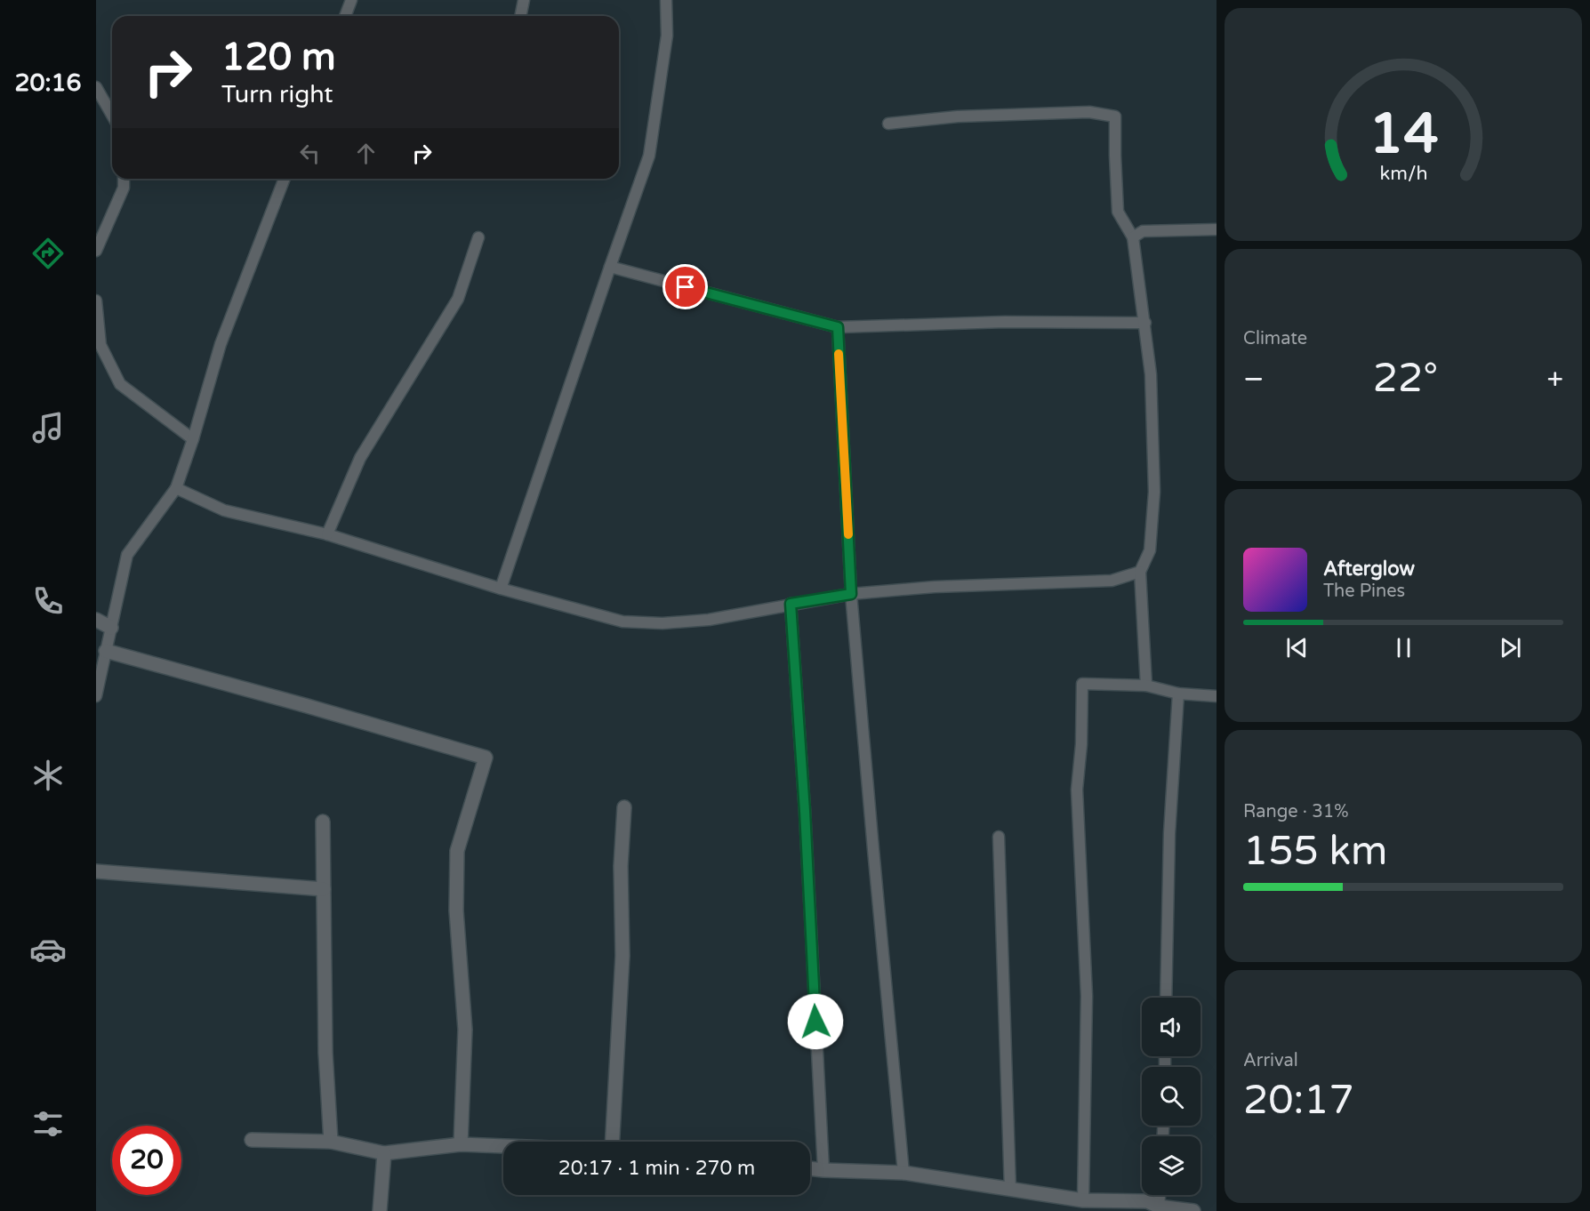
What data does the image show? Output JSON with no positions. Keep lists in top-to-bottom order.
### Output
{
  "page": {
    "tabs": "20:16",
    "turn": ["120 m", "Turn right"],
    "tile": [
      "Climate",
      ["Range · 31%", "155 km"],
      ["Arrival", "20:17"]
    ],
    "heat": ["−", "22°", "+"],
    "song": ["Afterglow", "The Pines"],
    "limit": "20",
    "trip": "20:17 · 1 min · 270 m",
    "gauge": ["14", "km/h"]
  }
}
